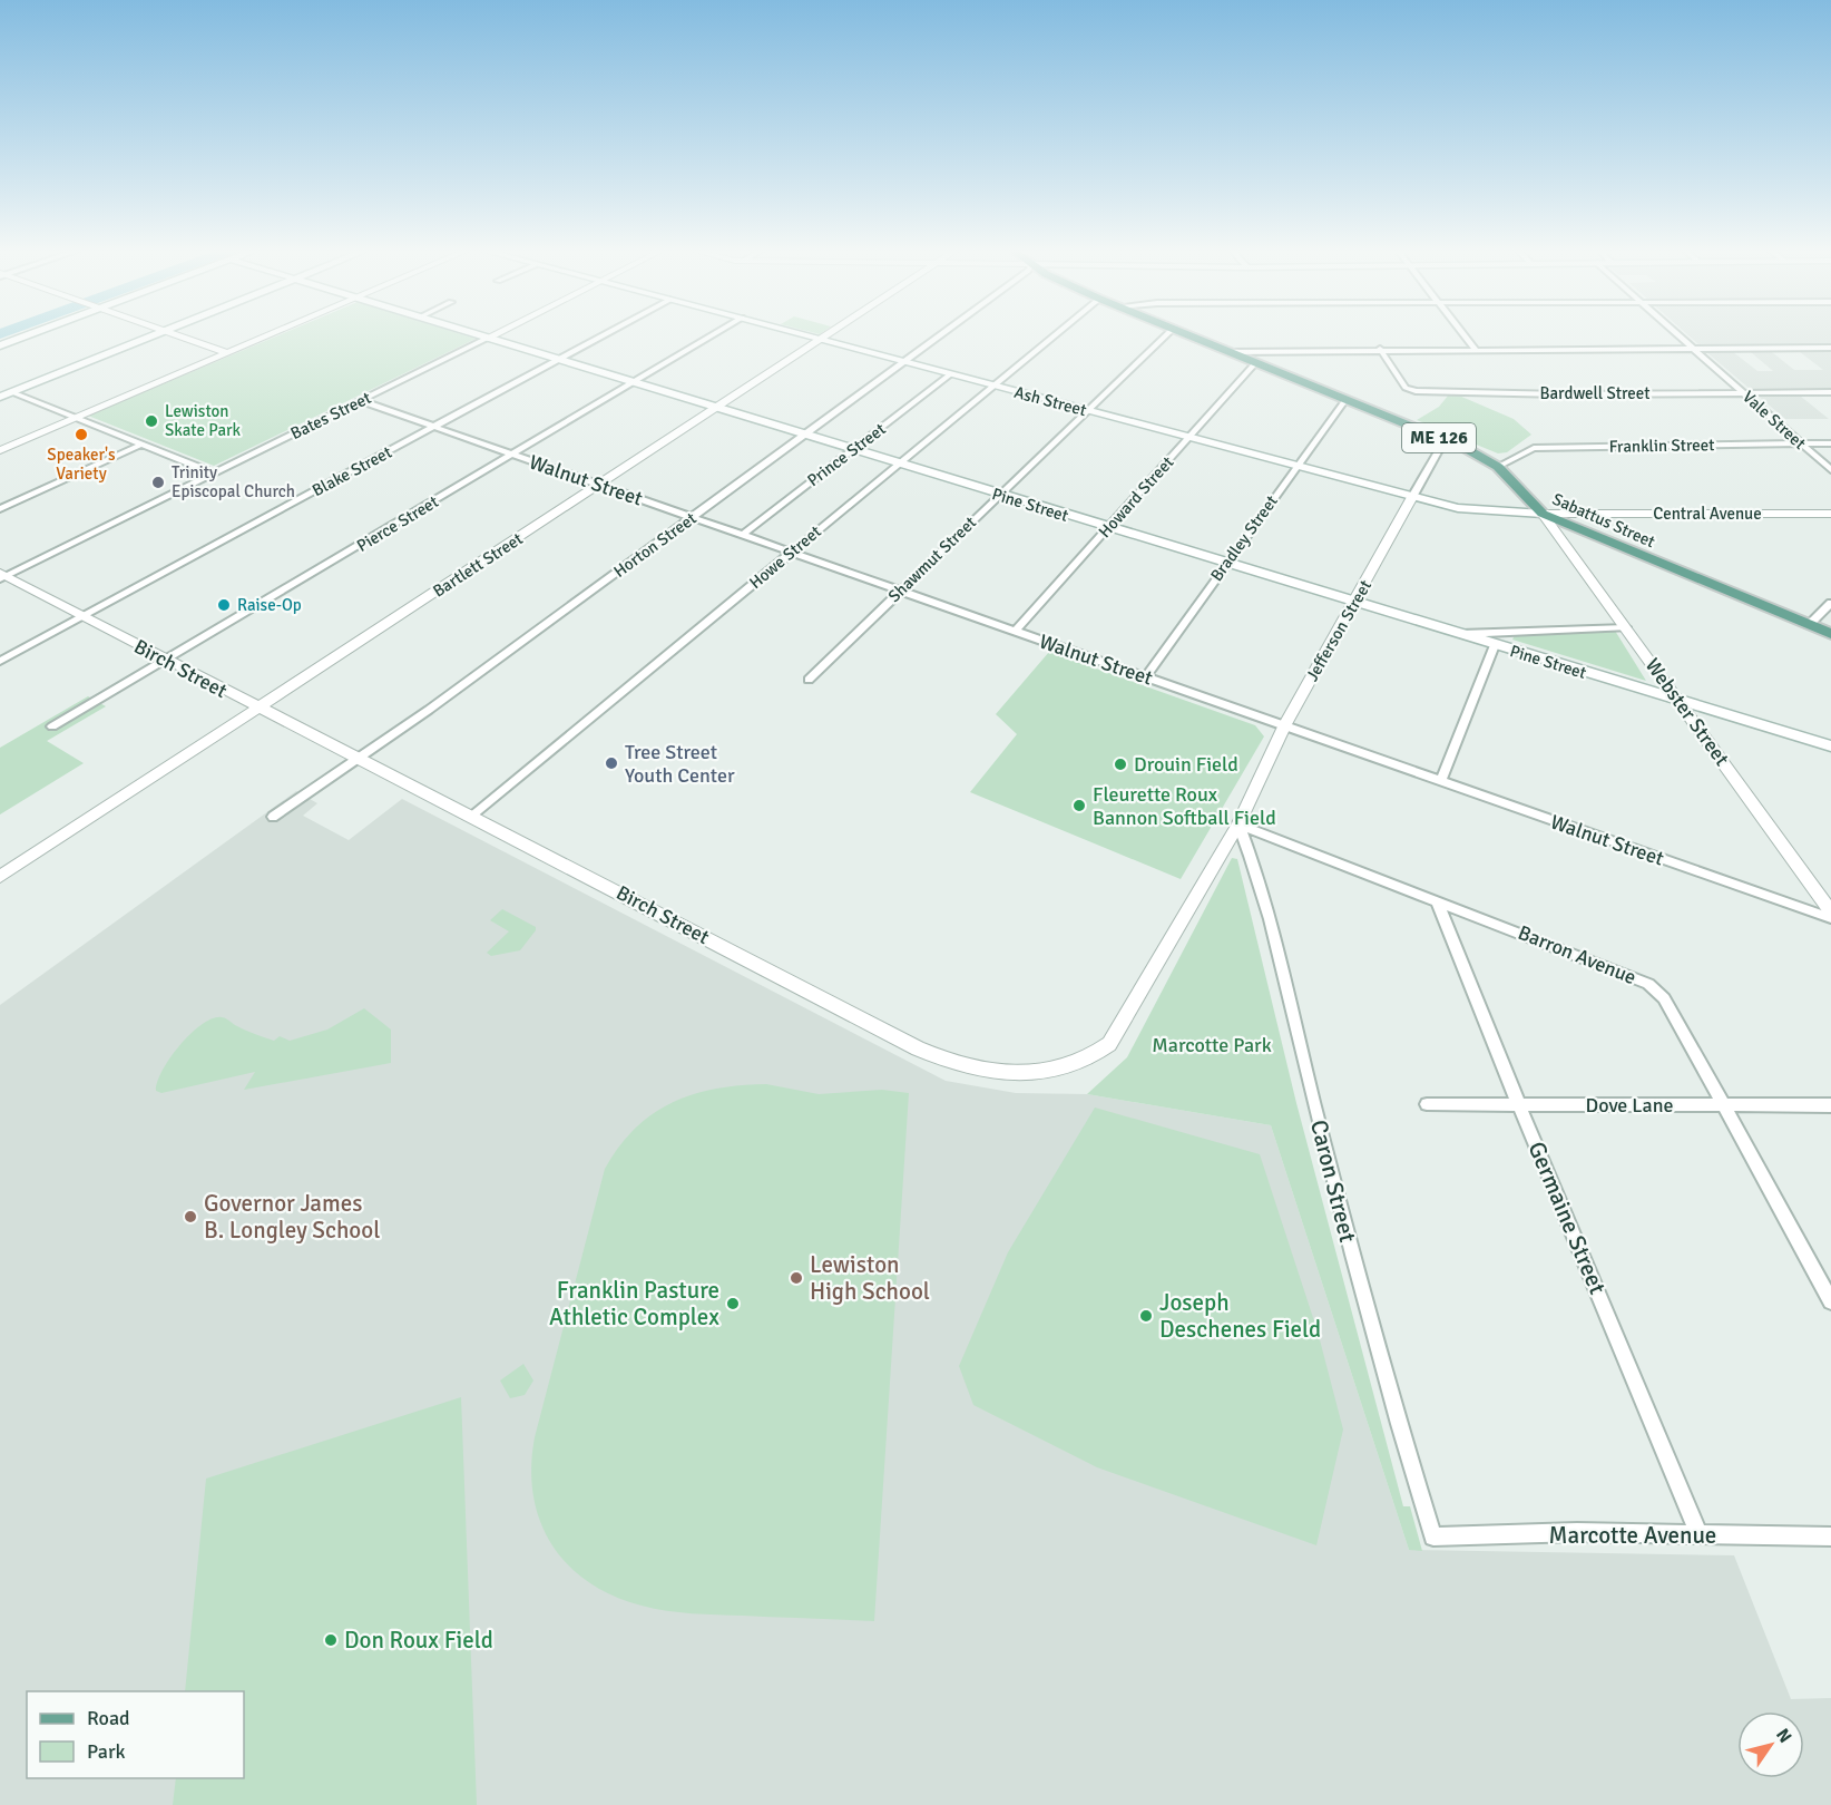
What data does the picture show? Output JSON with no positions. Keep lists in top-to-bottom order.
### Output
{
  "streets": {
    "main road": [
      "Ash Street",
      "ME 126",
      "Pine Street",
      "Sabattus Street"
    ],
    "street": [
      "Bardwell Street",
      "Bates Street",
      "Vale Street",
      "Franklin Street",
      "Prince Street",
      "Blake Street",
      "Walnut Street",
      "Howard Street",
      "Central Avenue",
      "Pierce Street",
      "Bradley Street",
      "Horton Street",
      "Howe Street",
      "Shawmut Street",
      "Bartlett Street",
      "Jefferson Street",
      "Birch Street",
      "Webster Street",
      "Barron Avenue",
      "Dove Lane",
      "Caron Street",
      "Germaine Street",
      "Marcotte Avenue"
    ]
  },
  "crossings": [
    ["Bardwell Street", "Vale Street"],
    ["Ash Street", "Prince Street"],
    ["Ash Street", "Howard Street"],
    ["Ash Street", "Central Avenue"],
    ["Ash Street", "Sabattus Street"],
    ["Ash Street", "Bradley Street"],
    ["Ash Street", "Horton Street"],
    ["Ash Street", "Howe Street"],
    ["Ash Street", "Shawmut Street"],
    ["Ash Street", "Bartlett Street"],
    ["Ash Street", "Jefferson Street"],
    ["Ash Street", "Webster Street"],
    ["Bates Street", "Walnut Street"],
    ["Bates Street", "Pine Street"],
    ["Bates Street", "Birch Street"],
    ["Vale Street", "Franklin Street"],
    ["Franklin Street", "Sabattus Street"],
    ["Prince Street", "Walnut Street"],
    ["Prince Street", "Pine Street"],
    ["Blake Street", "Walnut Street"],
    ["Blake Street", "Pine Street"],
    ["Blake Street", "Birch Street"],
    ["Walnut Street", "Howard Street"],
    ["Walnut Street", "Pierce Street"],
    ["Walnut Street", "Bradley Street"],
    ["Walnut Street", "Horton Street"],
    ["Walnut Street", "Howe Street"],
    ["Walnut Street", "Shawmut Street"],
    ["Walnut Street", "Bartlett Street"],
    ["Walnut Street", "Jefferson Street"],
    ["Howard Street", "Pine Street"],
    ["Howard Street", "Sabattus Street"],
    ["Pine Street", "Pierce Street"],
    ["Pine Street", "Bradley Street"],
    ["Pine Street", "Horton Street"],
    ["Pine Street", "Howe Street"],
    ["Pine Street", "Shawmut Street"],
    ["Pine Street", "Bartlett Street"],
    ["Pine Street", "Jefferson Street"],
    ["Pine Street", "Webster Street"],
    ["Central Avenue", "Sabattus Street"],
    ["Central Avenue", "Webster Street"],
    ["Sabattus Street", "Bradley Street"],
    ["Sabattus Street", "Jefferson Street"],
    ["Sabattus Street", "Webster Street"],
    ["Pierce Street", "Birch Street"],
    ["Horton Street", "Birch Street"],
    ["Howe Street", "Birch Street"],
    ["Bartlett Street", "Birch Street"],
    ["Jefferson Street", "Birch Street"],
    ["Jefferson Street", "Barron Avenue"],
    ["Jefferson Street", "Caron Street"],
    ["Birch Street", "Barron Avenue"],
    ["Birch Street", "Caron Street"],
    ["Barron Avenue", "Dove Lane"],
    ["Barron Avenue", "Caron Street"],
    ["Barron Avenue", "Germaine Street"],
    ["Dove Lane", "Germaine Street"],
    ["Caron Street", "Marcotte Avenue"],
    ["Germaine Street", "Marcotte Avenue"]
  ],
  "parks": ["Marcotte Park"],
  "places": [
    "Lewiston Skate Park",
    "Speaker's Variety",
    "Trinity Episcopal Church",
    "Raise-Op",
    "Tree Street Youth Center",
    "Drouin Field",
    "Fleurette Roux Bannon Softball Field",
    "Governor James B. Longley School",
    "Lewiston High School",
    "Franklin Pasture Athletic Complex",
    "Joseph Deschenes Field",
    "Don Roux Field"
  ],
  "legend": ["Road", "Park"],
  "north": "top right"
}
